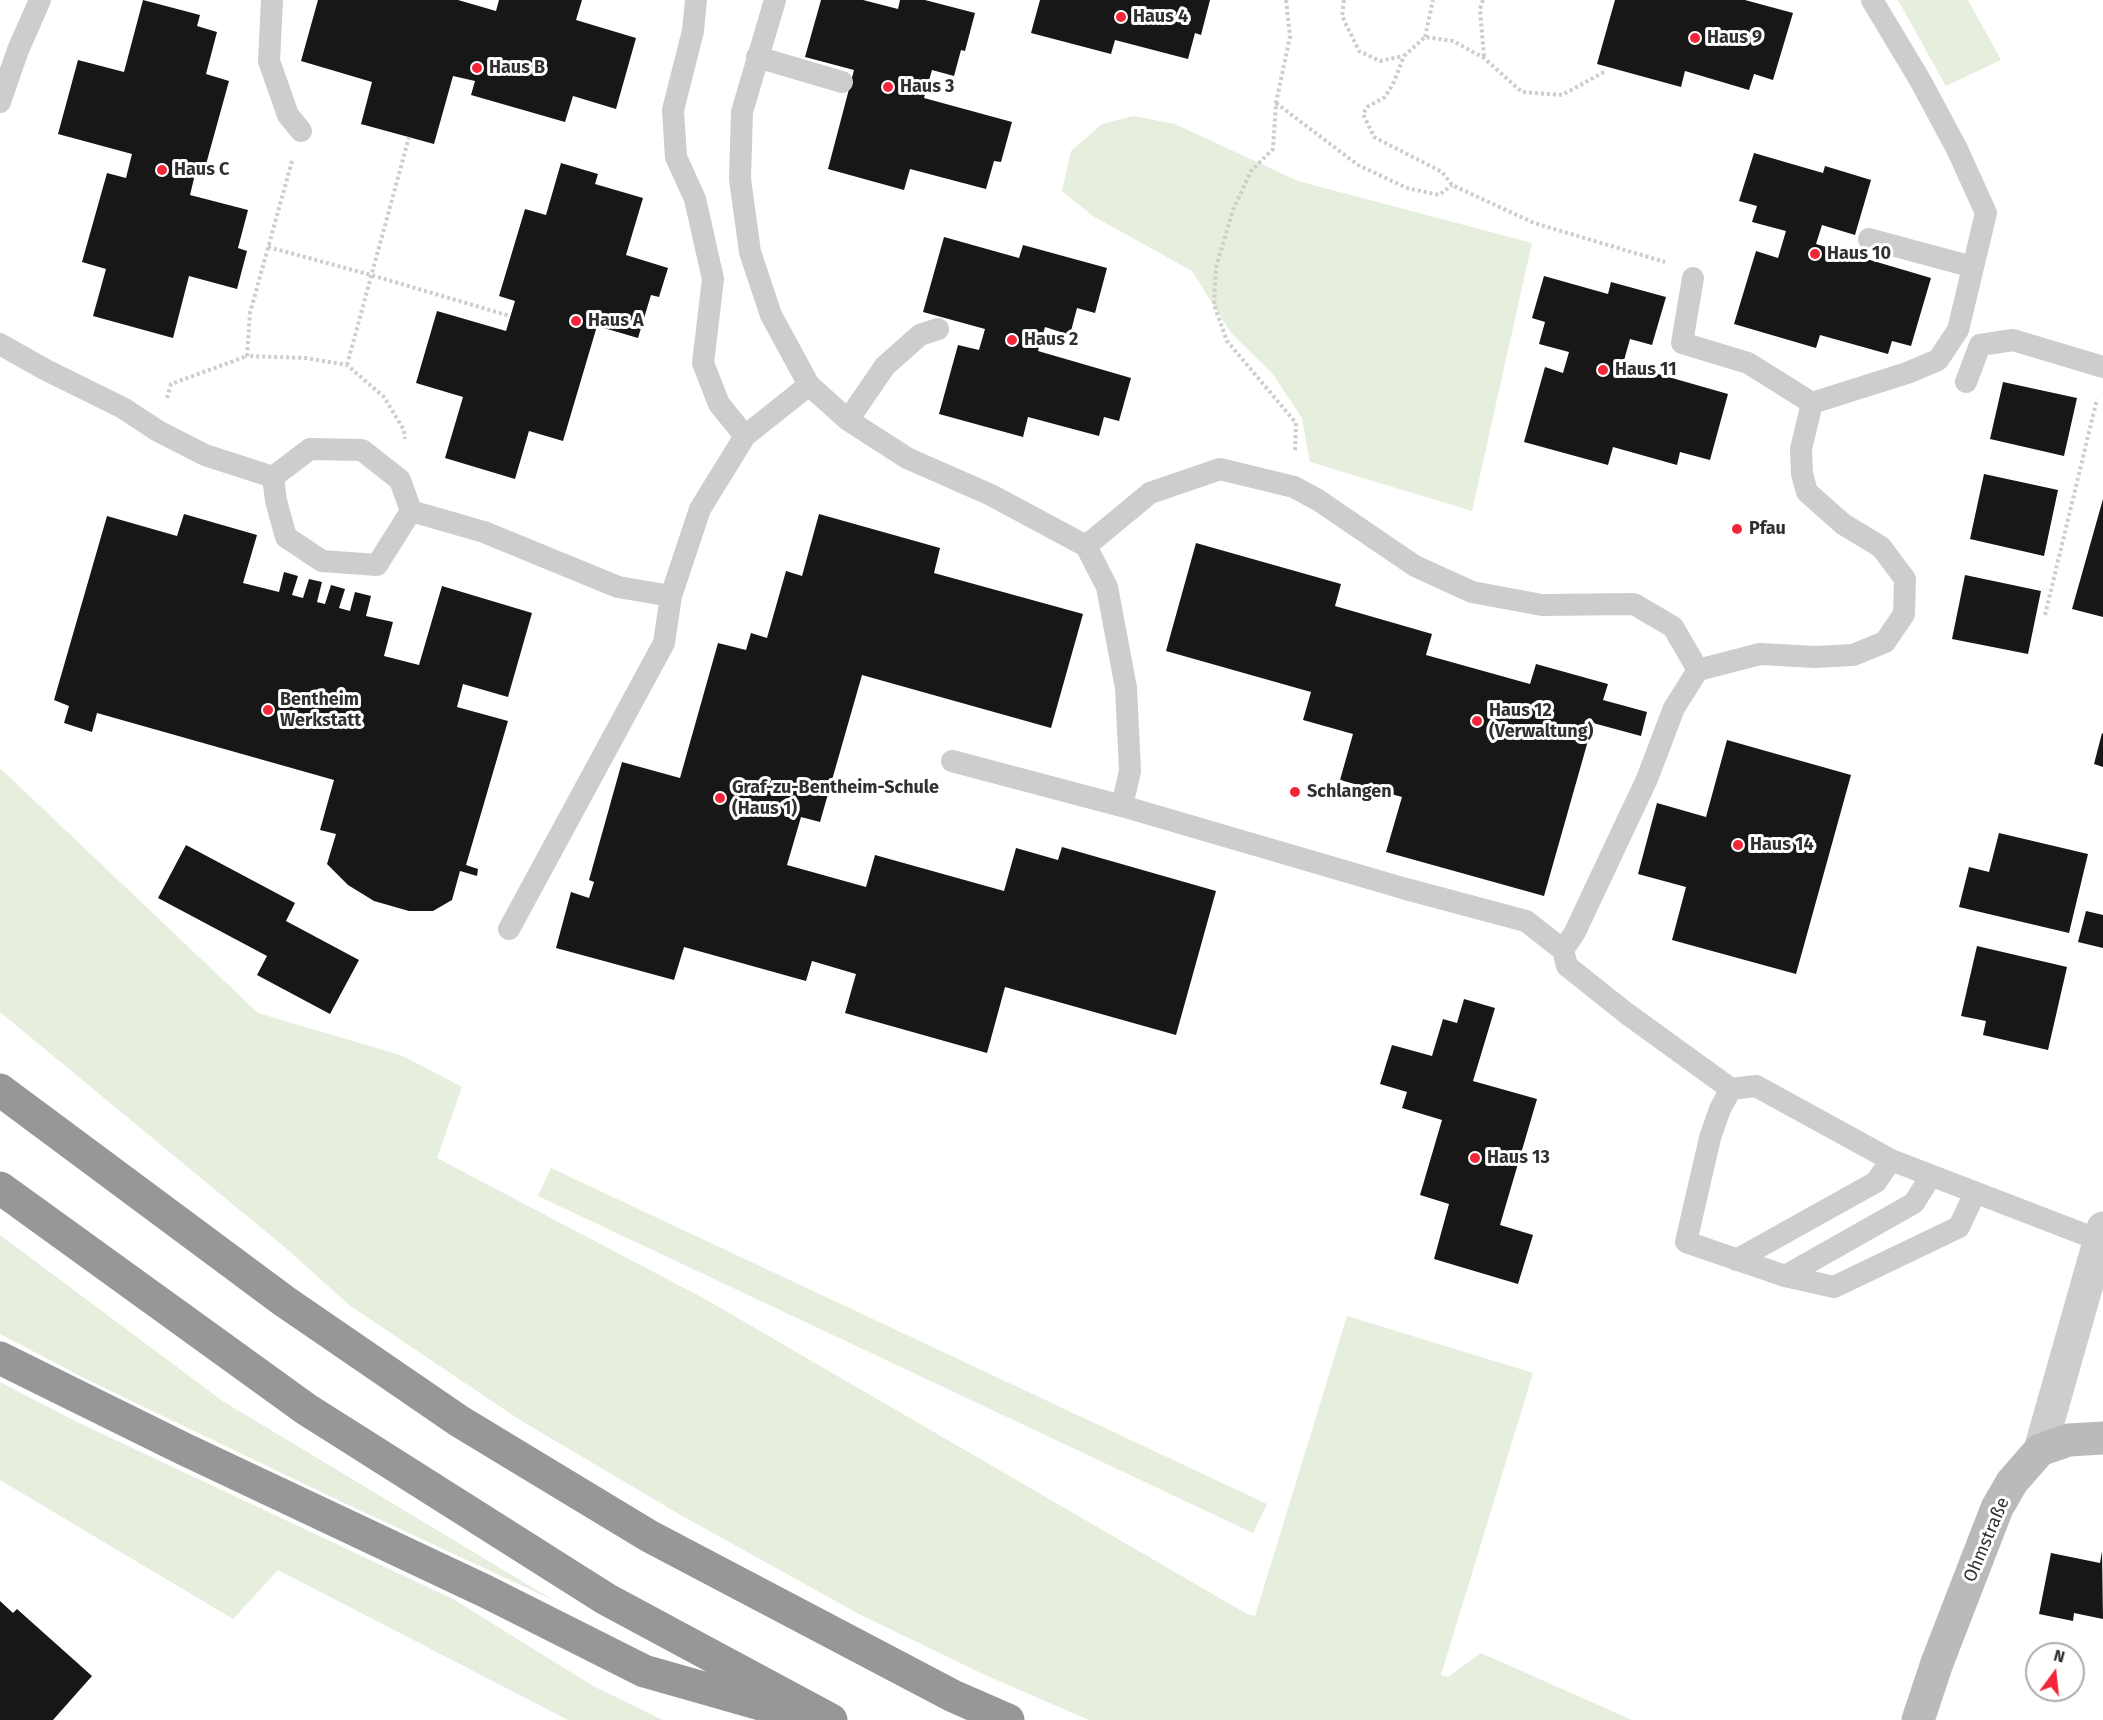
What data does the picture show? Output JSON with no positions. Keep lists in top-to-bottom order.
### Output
{
  "streets": {
    "street": ["Ohmstraße"]
  },
  "places": [
    "Haus 4",
    "Haus 9",
    "Haus B",
    "Haus 3",
    "Haus C",
    "Haus 10",
    "Haus A",
    "Haus 2",
    "Haus 11",
    "Pfau",
    "Bentheim Werkstatt",
    "Haus 12 (Verwaltung)",
    "Schlangen",
    "Graf-zu-Bentheim-Schule (Haus 1)",
    "Haus 14",
    "Haus 13"
  ],
  "north": "top"
}
